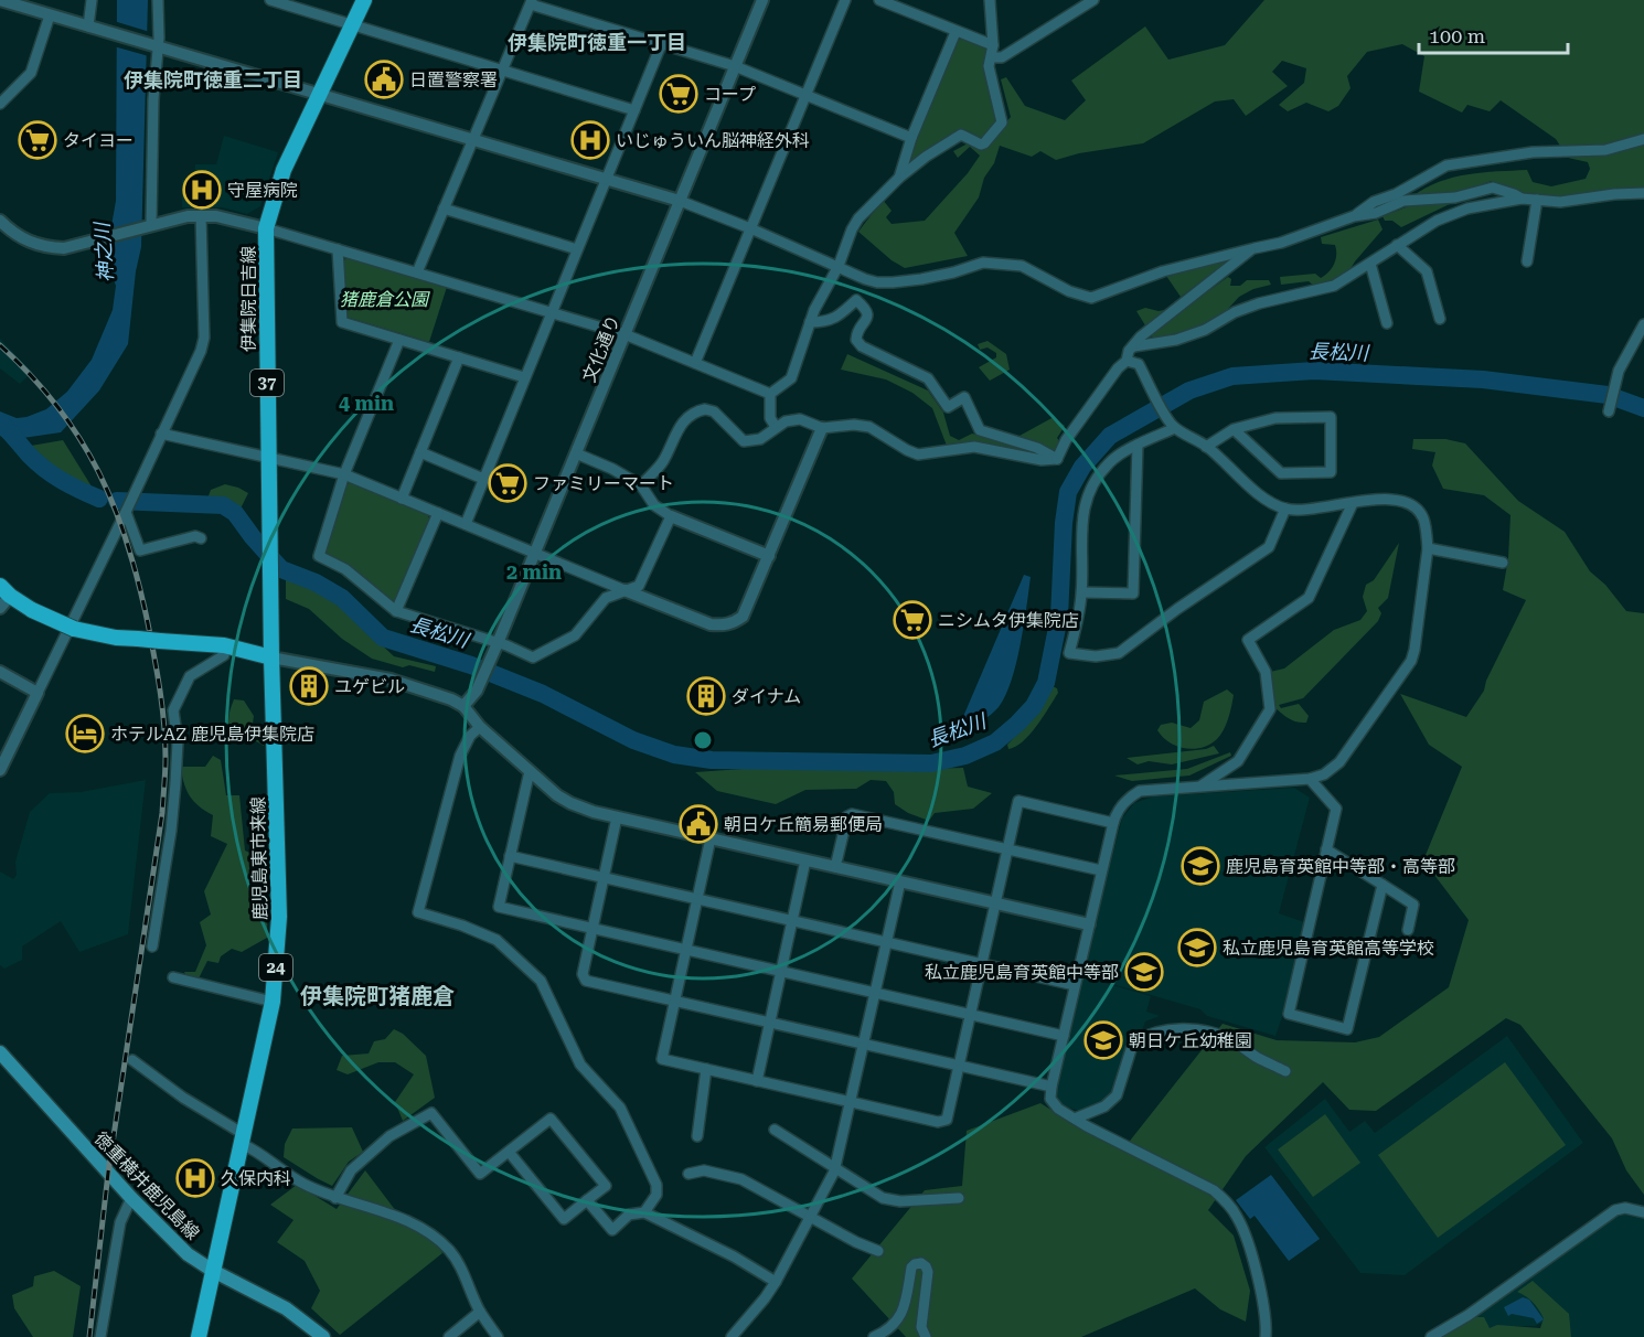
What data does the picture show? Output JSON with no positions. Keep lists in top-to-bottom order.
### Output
{
  "streets": {
    "main road": [
      "伊集院日吉線",
      "37",
      "鹿児島東市来線",
      "24",
      "徳重横井鹿児島線"
    ],
    "street": ["文化通り"]
  },
  "crossings": [
    ["伊集院日吉線", "鹿児島東市来線"],
    ["鹿児島東市来線", "徳重横井鹿児島線"]
  ],
  "districts": ["伊集院町徳重一丁目", "伊集院町徳重二丁目", "伊集院町猪鹿倉"],
  "water": ["神之川", "長松川"],
  "parks": ["猪鹿倉公園"],
  "places": {
    "public building": ["日置警察署", "朝日ケ丘簡易郵便局"],
    "supermarket": [
      "コープ",
      "タイヨー",
      "ファミリーマート",
      "ニシムタ伊集院店"
    ],
    "hospital": ["いじゅういん脳神経外科", "守屋病院", "久保内科"],
    "building": ["ユゲビル", "ダイナム"],
    "hotel": ["ホテルAZ 鹿児島伊集院店"],
    "school or university": [
      "鹿児島育英館中等部・高等部",
      "私立鹿児島育英館高等学校",
      "私立鹿児島育英館中等部",
      "朝日ケ丘幼稚園"
    ]
  },
  "scale_bar": "100 m",
  "rings": ["4 min", "2 min"]
}
